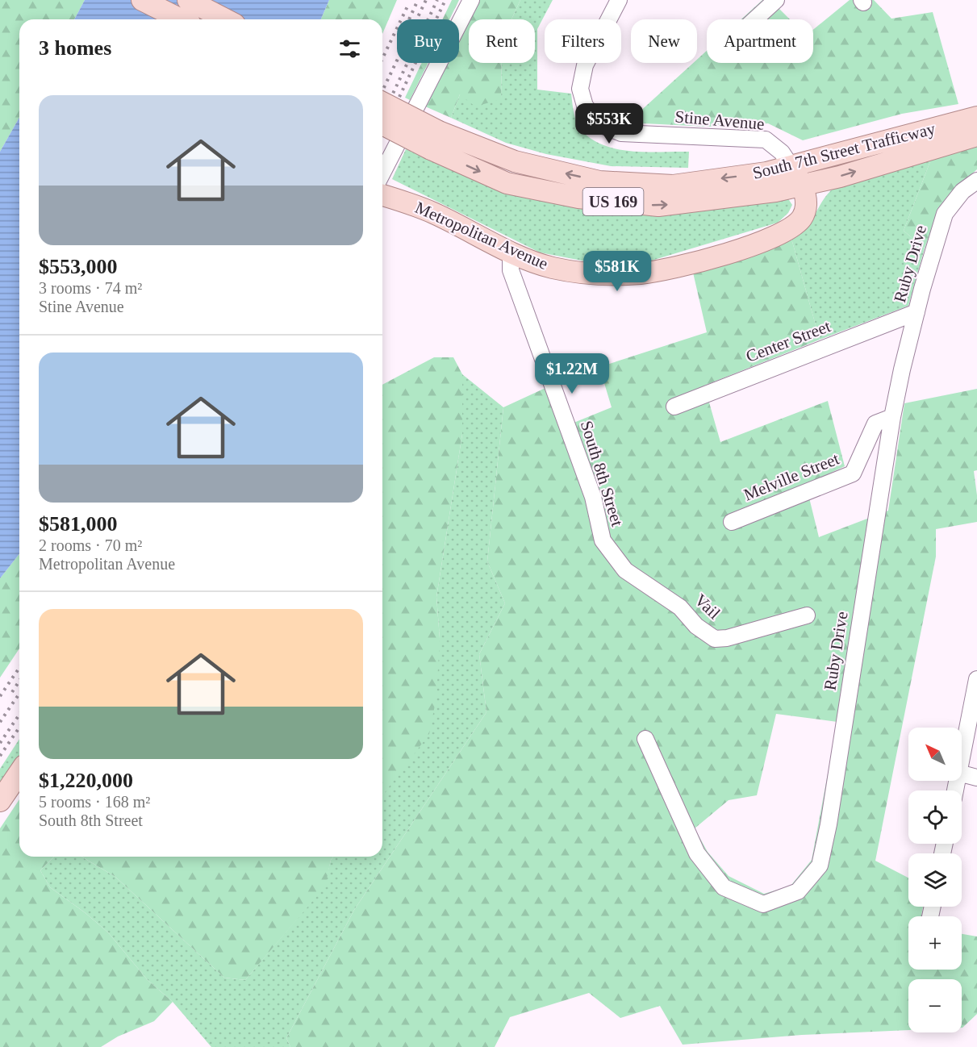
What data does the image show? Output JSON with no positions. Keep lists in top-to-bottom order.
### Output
{
  "streets": {
    "main road": ["South 7th Street Trafficway", "US 169", "Metropolitan Avenue"],
    "street": [
      "Stine Avenue",
      "Ruby Drive",
      "Center Street",
      "South 8th Street",
      "Melville Street",
      "Vail"
    ]
  },
  "crossings": [
    ["Stine Avenue", "South 7th Street Trafficway"],
    ["South 7th Street Trafficway", "Metropolitan Avenue"],
    ["Metropolitan Avenue", "South 8th Street"],
    ["Ruby Drive", "Center Street"],
    ["Ruby Drive", "Melville Street"],
    ["South 8th Street", "Vail"]
  ],
  "north": "top left",
  "page": {
    "chip": [
      "Buy",
      "Rent",
      "Filters",
      "New",
      "Apartment"
    ],
    "heading": "3 homes",
    "list": [
      {
        "name": "$553,000",
        "note": "3 rooms · 74 m² · Stine Avenue"
      },
      {
        "name": "$581,000",
        "note": "2 rooms · 70 m² · Metropolitan Avenue"
      },
      {
        "name": "$1,220,000",
        "note": "5 rooms · 168 m² · South 8th Street"
      }
    ],
    "price": ["$553K", "$581K", "$1.22M"],
    "map_buttons": ["+", "−"]
  }
}
